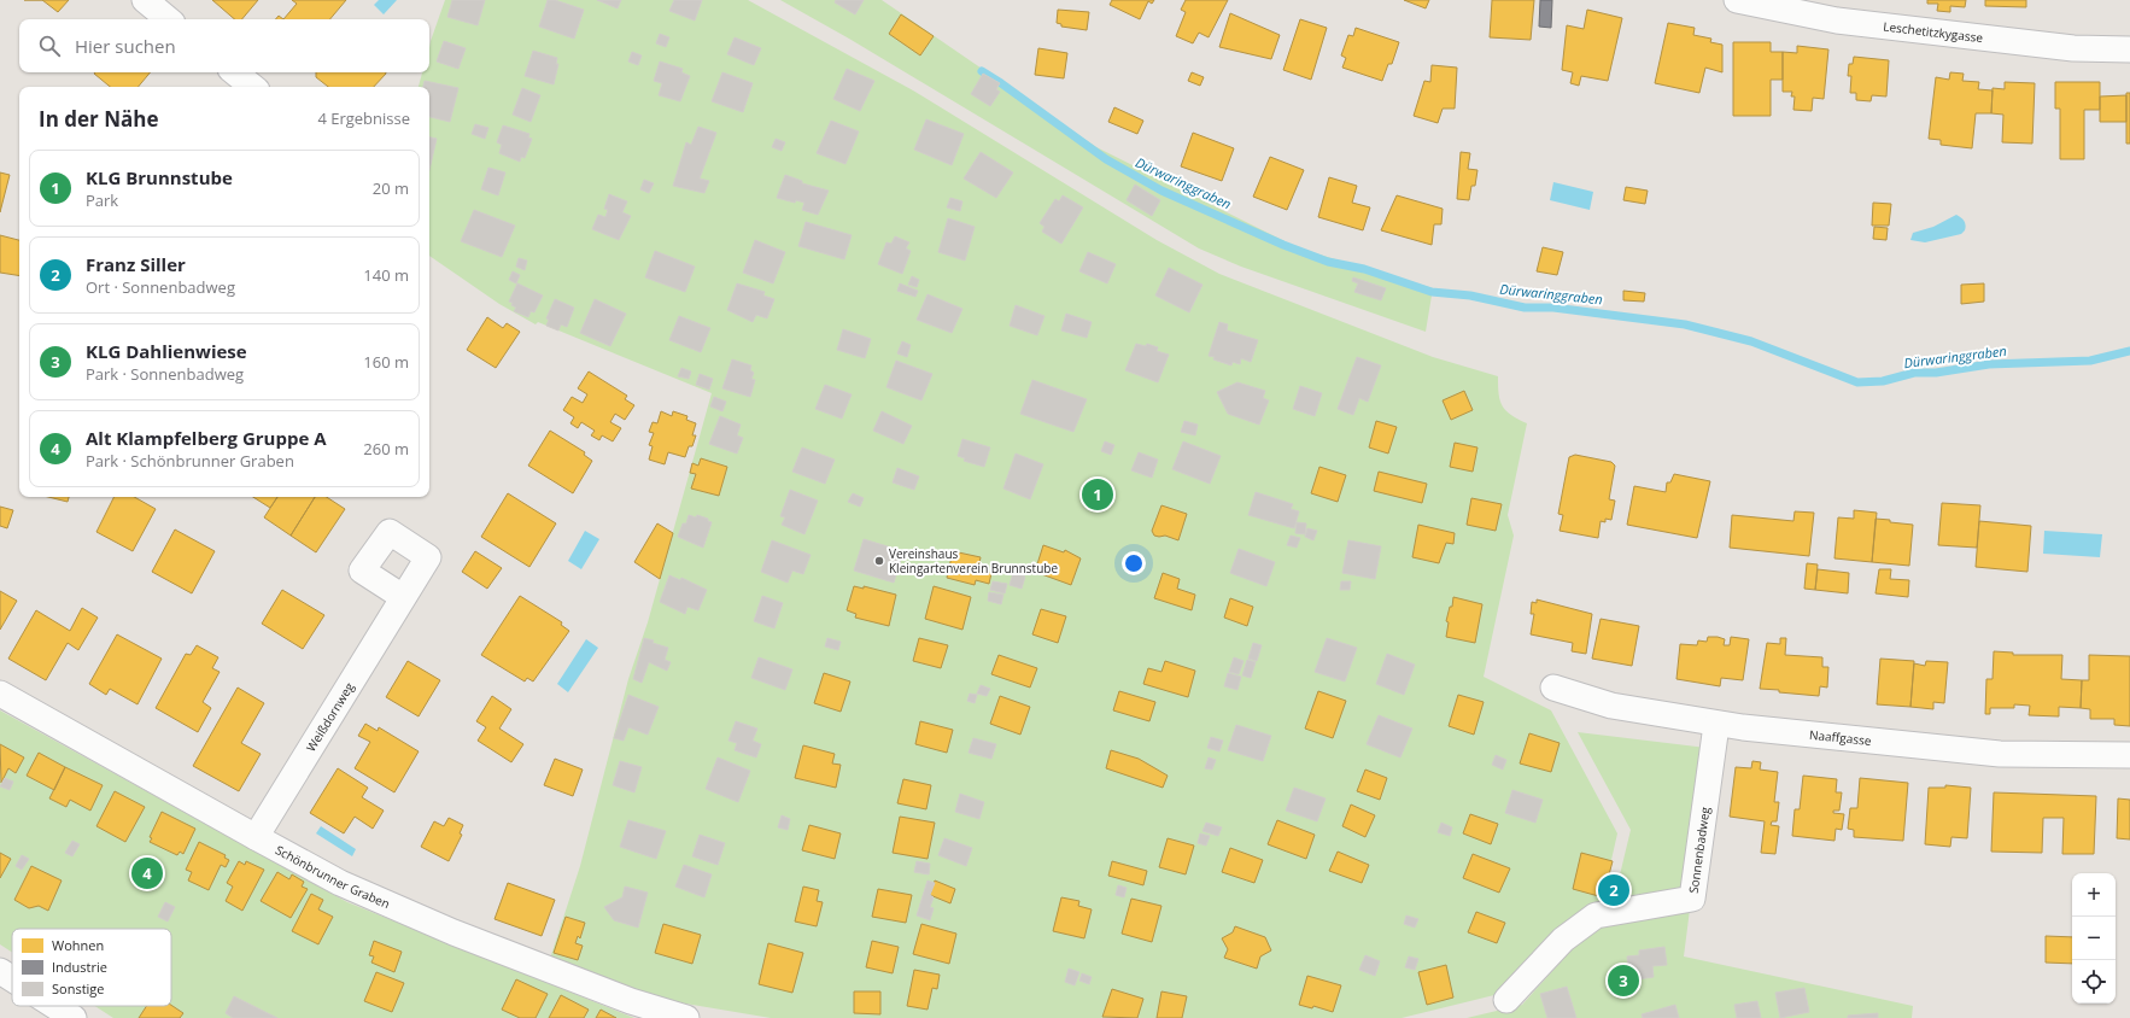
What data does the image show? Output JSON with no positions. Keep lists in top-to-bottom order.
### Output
{
  "streets": {
    "street": [
      "Leschetitzkygasse",
      "Weißdornweg",
      "Naaffgasse",
      "Sonnenbadweg",
      "Schönbrunner Graben"
    ]
  },
  "crossings": [
    ["Weißdornweg", "Schönbrunner Graben"],
    ["Naaffgasse", "Sonnenbadweg"]
  ],
  "water": ["Dürwaringgraben"],
  "places": ["Vereinshaus Kleingartenverein Brunnstube"],
  "legend": ["Wohnen", "Industrie", "Sonstige"],
  "page": {
    "search": "Hier suchen",
    "heading": ["In der Nähe", "4 Ergebnisse"],
    "list": [
      {
        "mark": "1",
        "name": "KLG Brunnstube",
        "note": "Park",
        "value": "20 m"
      },
      {
        "mark": "2",
        "name": "Franz Siller",
        "note": "Ort · Sonnenbadweg",
        "value": "140 m"
      },
      {
        "mark": "3",
        "name": "KLG Dahlienwiese",
        "note": "Park · Sonnenbadweg",
        "value": "160 m"
      },
      {
        "mark": "4",
        "name": "Alt Klampfelberg Gruppe A",
        "note": "Park · Schönbrunner Graben",
        "value": "260 m"
      }
    ],
    "pins": [
      "1",
      "4",
      "2",
      "3"
    ],
    "map_buttons": ["+", "−"]
  }
}
